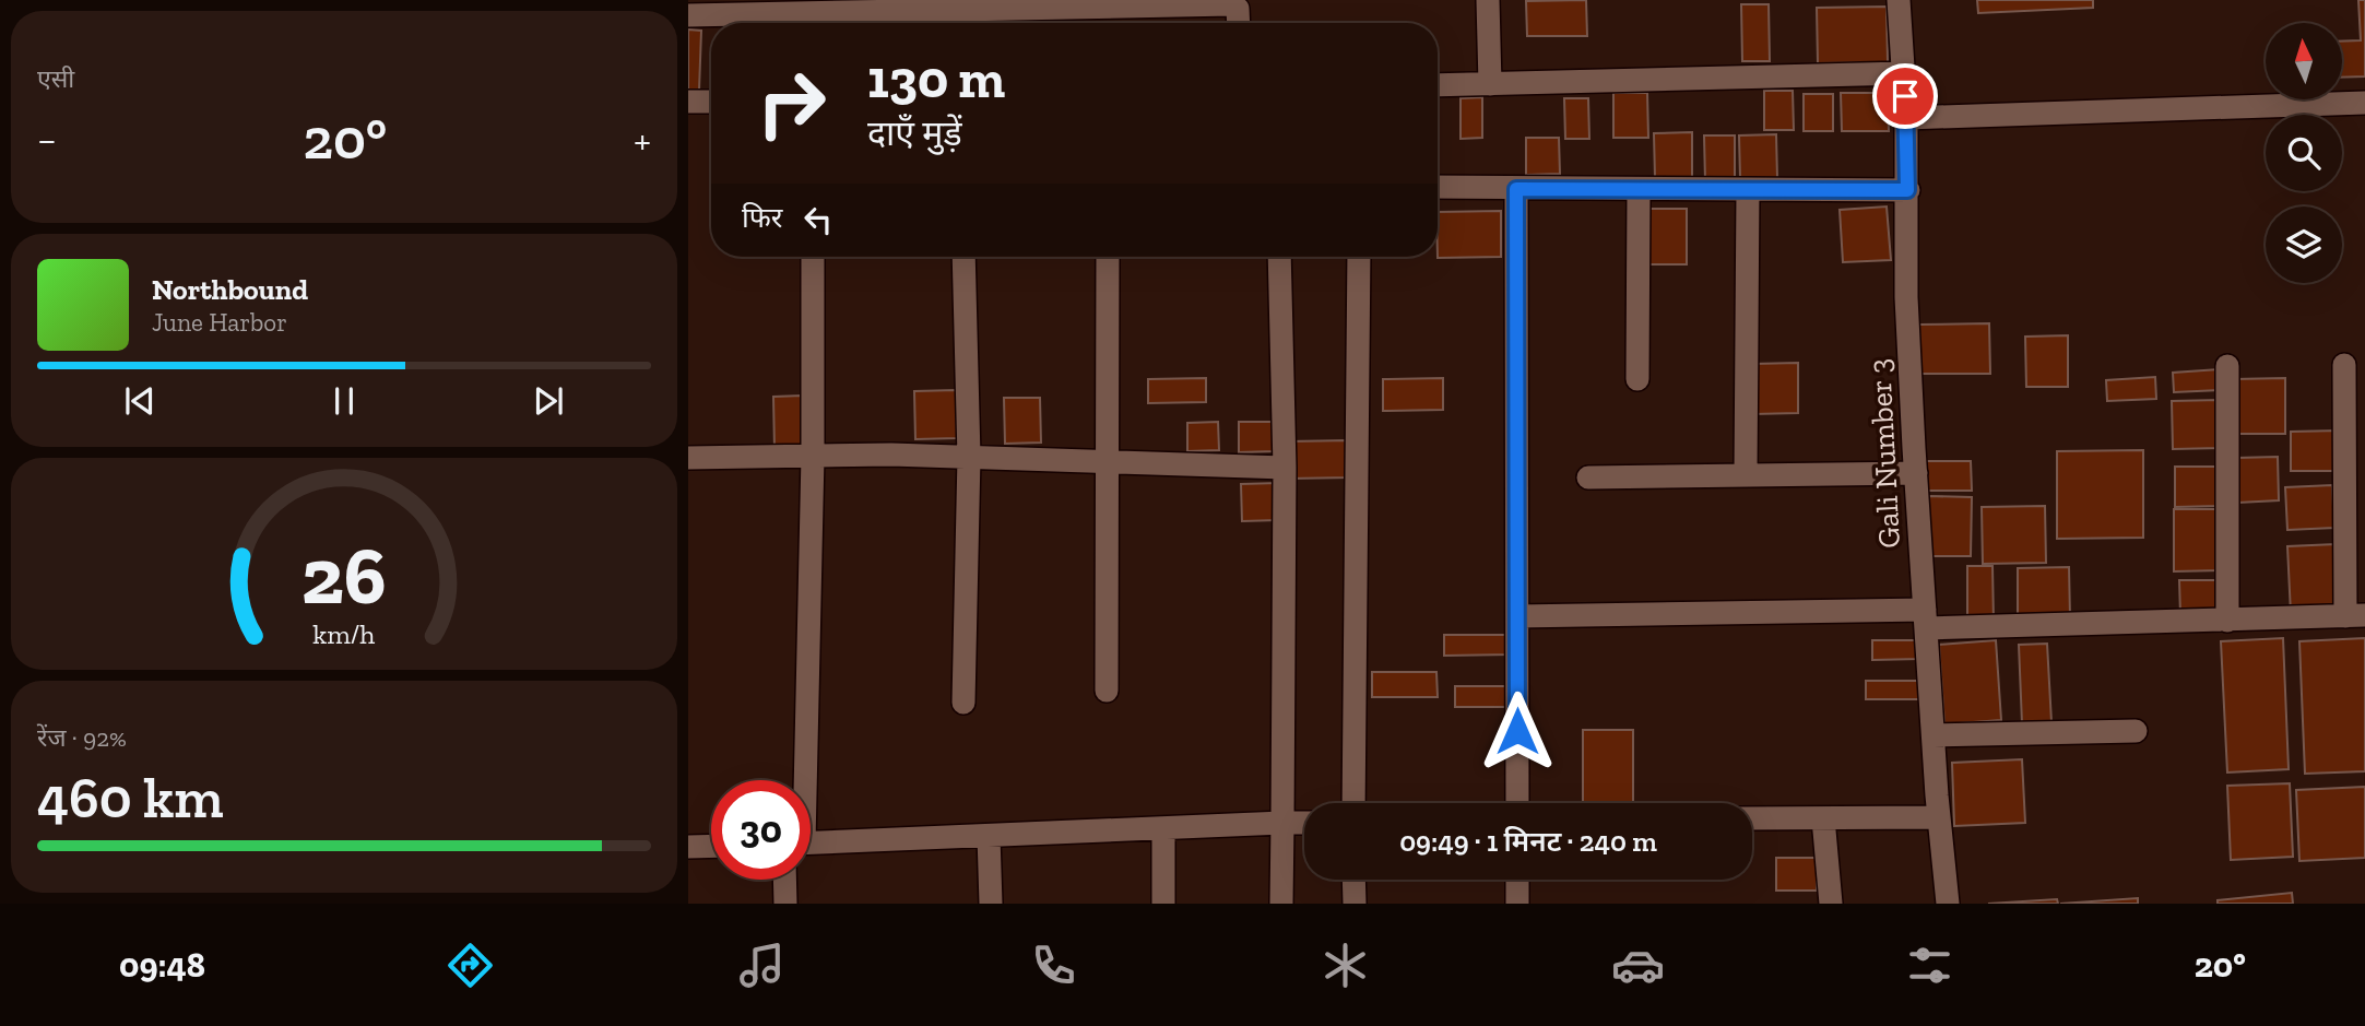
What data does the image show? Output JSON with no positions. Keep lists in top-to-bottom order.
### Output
{
  "streets": {
    "street": ["Gali Number 3"]
  },
  "north": "top",
  "page": {
    "tile": [
      "एसी",
      ["रेंज · 92%", "460 km"]
    ],
    "turn": ["130 m", "दाएँ मुड़ें"],
    "heat": ["−", "20°", "+"],
    "then": "फिर",
    "song": ["Northbound", "June Harbor"],
    "limit": "30",
    "trip": "09:49 · 1 मिनट · 240 m",
    "tabs": ["09:48", "20°"],
    "gauge": ["26", "km/h"]
  }
}
